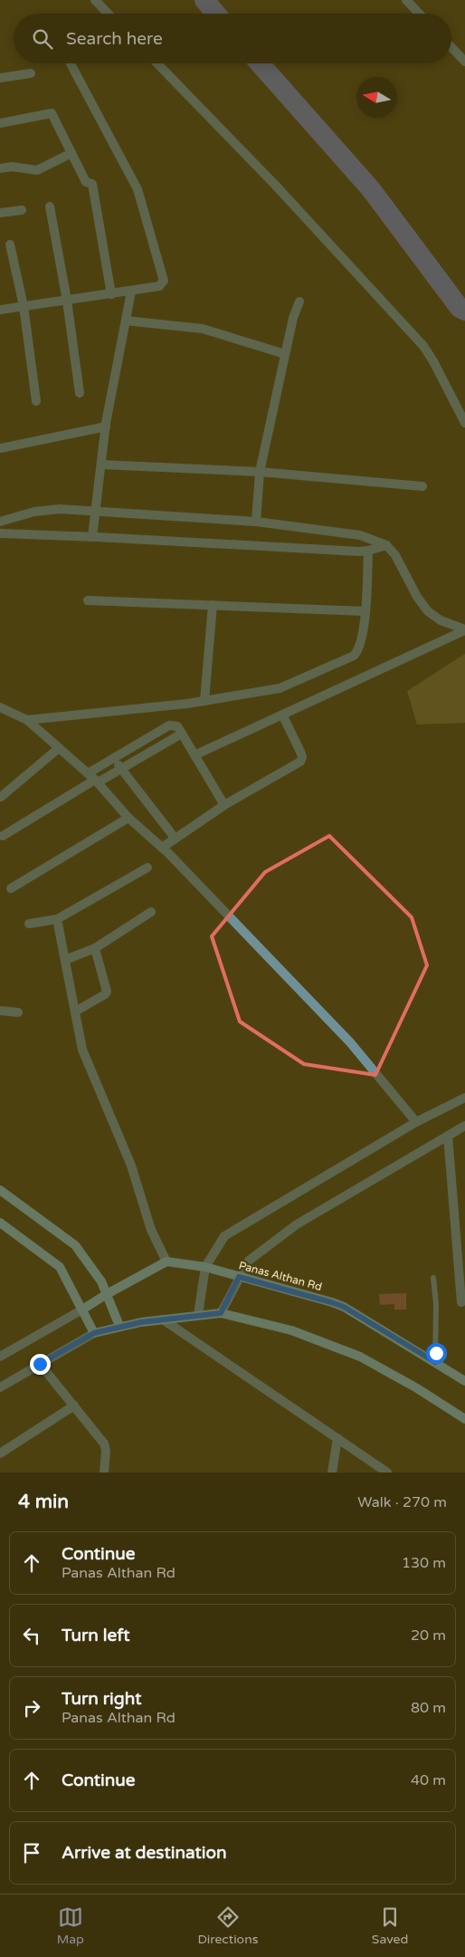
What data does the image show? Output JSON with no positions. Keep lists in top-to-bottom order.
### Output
{
  "streets": {
    "main road": ["Panas Althan Rd"]
  },
  "north": "left",
  "page": {
    "search": "Search here",
    "heading": ["4 min", "Walk · 270 m"],
    "list": [
      ["Continue", "Panas Althan Rd", "130 m"],
      ["Turn left", "20 m"],
      ["Turn right", "Panas Althan Rd", "80 m"],
      ["Continue", "40 m"],
      "Arrive at destination"
    ],
    "nav": ["Map", "Directions", "Saved"]
  }
}
